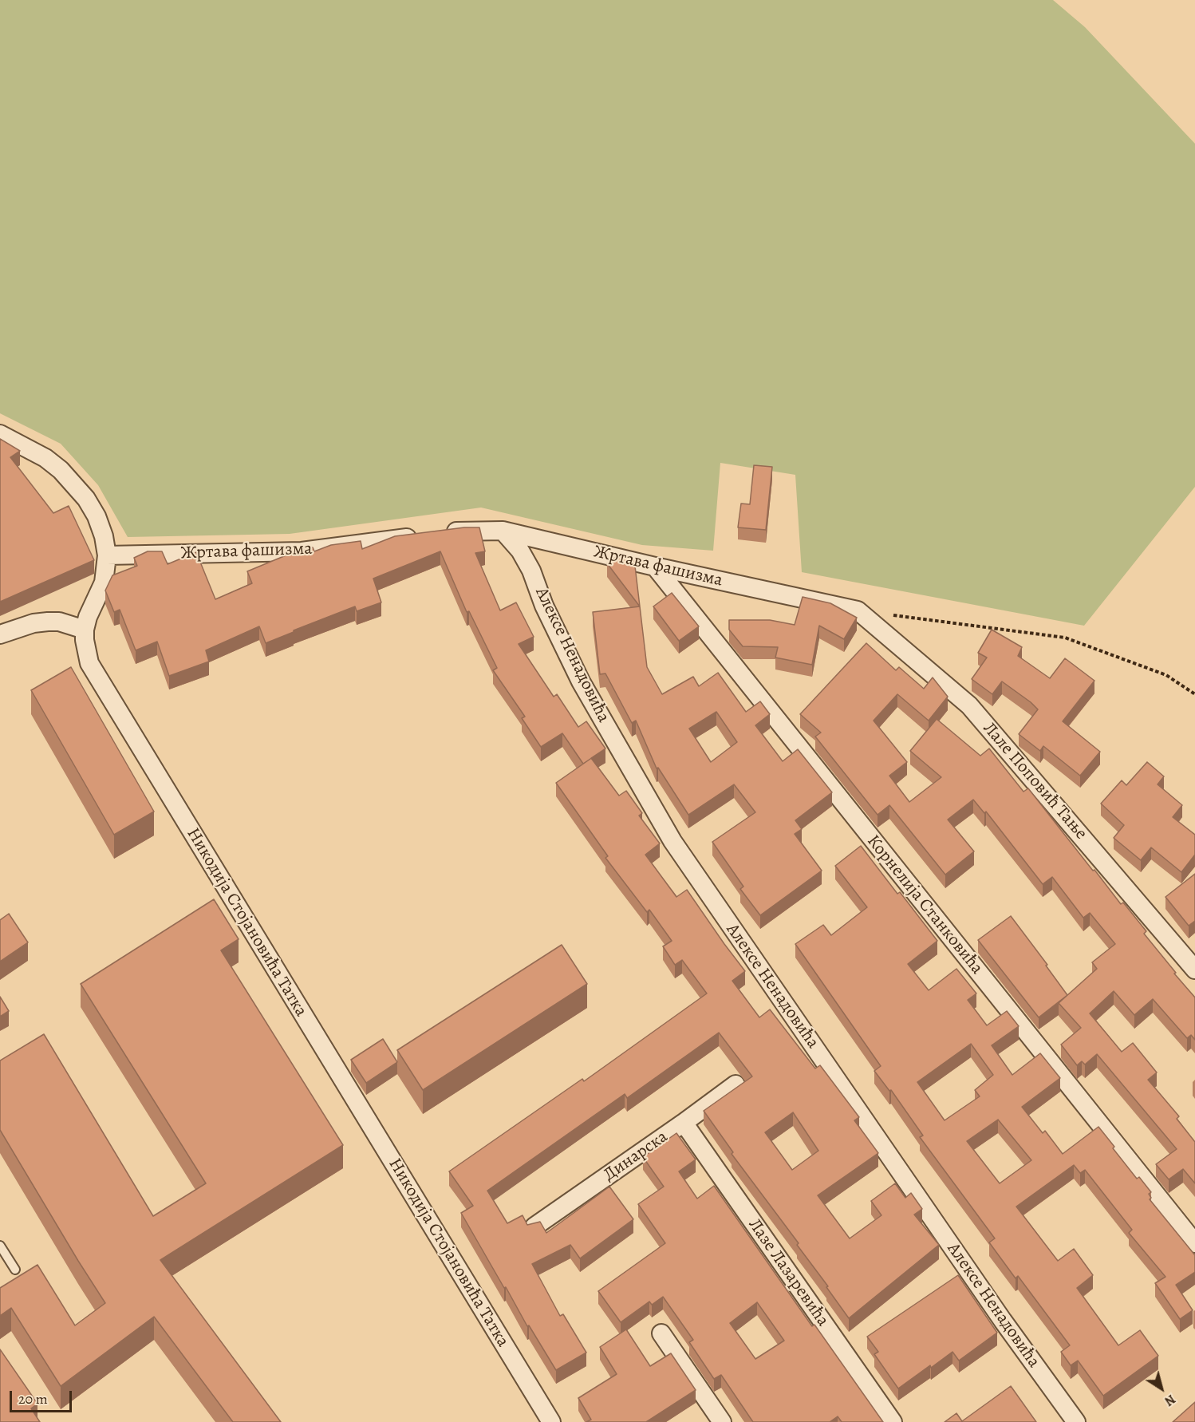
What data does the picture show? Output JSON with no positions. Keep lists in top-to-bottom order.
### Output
{
  "streets": {
    "street": [
      "Жртава фашизма",
      "Алексе Ненадовића",
      "Лале Поповић Тање",
      "Корнелија Станковића",
      "Никодија Стојановића Татка",
      "Динарска",
      "Лазе Лазаревића"
    ]
  },
  "crossings": [
    ["Жртава фашизма", "Алексе Ненадовића"],
    ["Жртава фашизма", "Лале Поповић Тање"],
    ["Жртава фашизма", "Корнелија Станковића"],
    ["Жртава фашизма", "Никодија Стојановића Татка"],
    ["Динарска", "Лазе Лазаревића"]
  ],
  "scale_bar": "20 m",
  "north": "bottom right"
}
